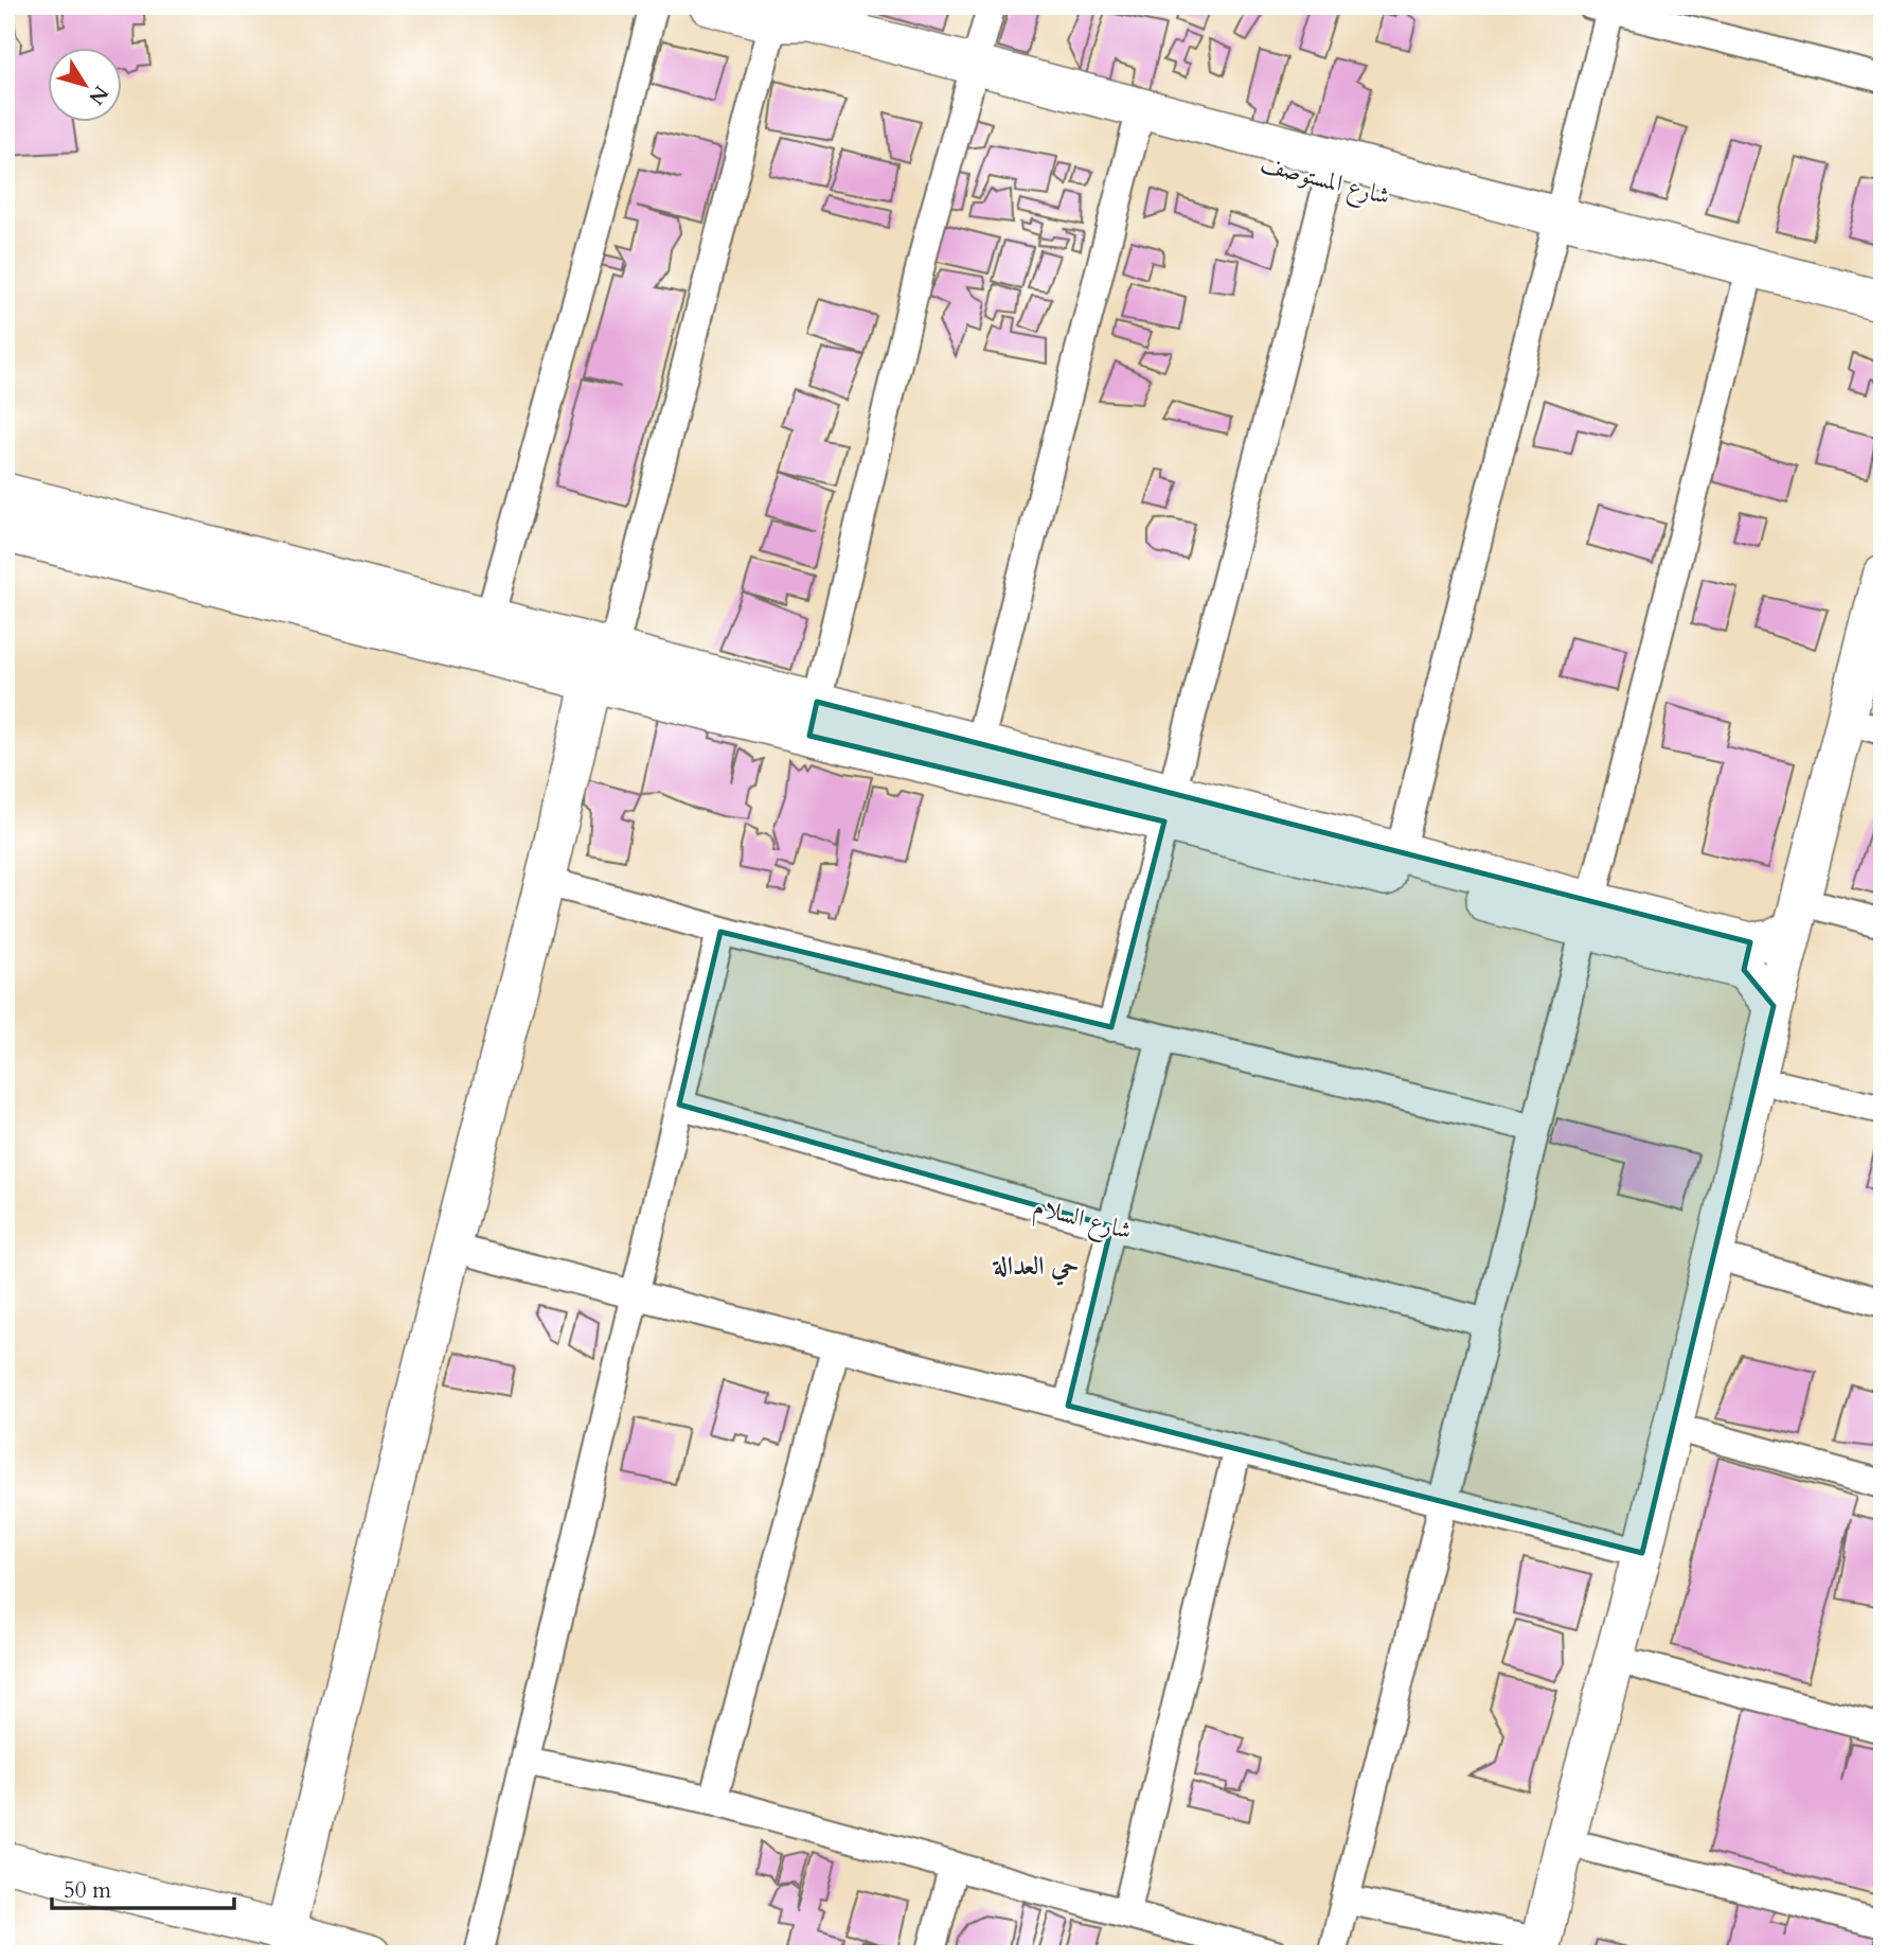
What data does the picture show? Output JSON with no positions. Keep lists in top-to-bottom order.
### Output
{
  "streets": {
    "street": ["شارع المستوصف", "شارع السلام"]
  },
  "districts": ["حي العدالة"],
  "scale_bar": "50 m",
  "north": "bottom right"
}
